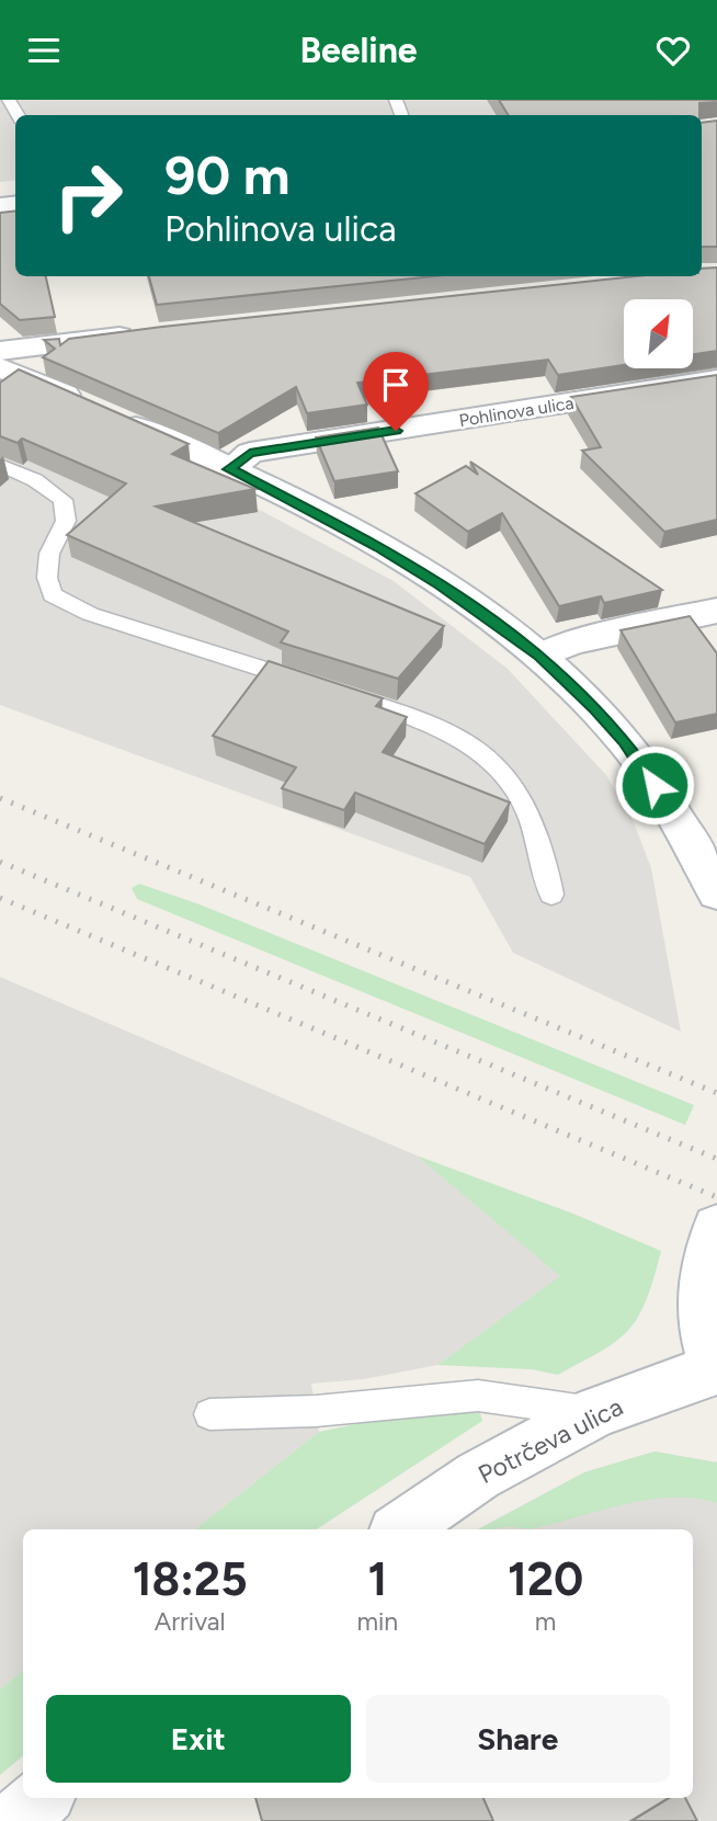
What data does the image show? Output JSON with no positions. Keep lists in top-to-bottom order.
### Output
{
  "streets": {
    "street": ["Pohlinova ulica", "Potrčeva ulica"]
  },
  "north": "top right",
  "page": {
    "header": "Beeline",
    "turn": ["90 m", "Pohlinova ulica"],
    "eta": [
      "18:25",
      "Arrival",
      "1",
      "min",
      "120",
      "m"
    ],
    "buttons": ["Exit", "Share"]
  }
}
